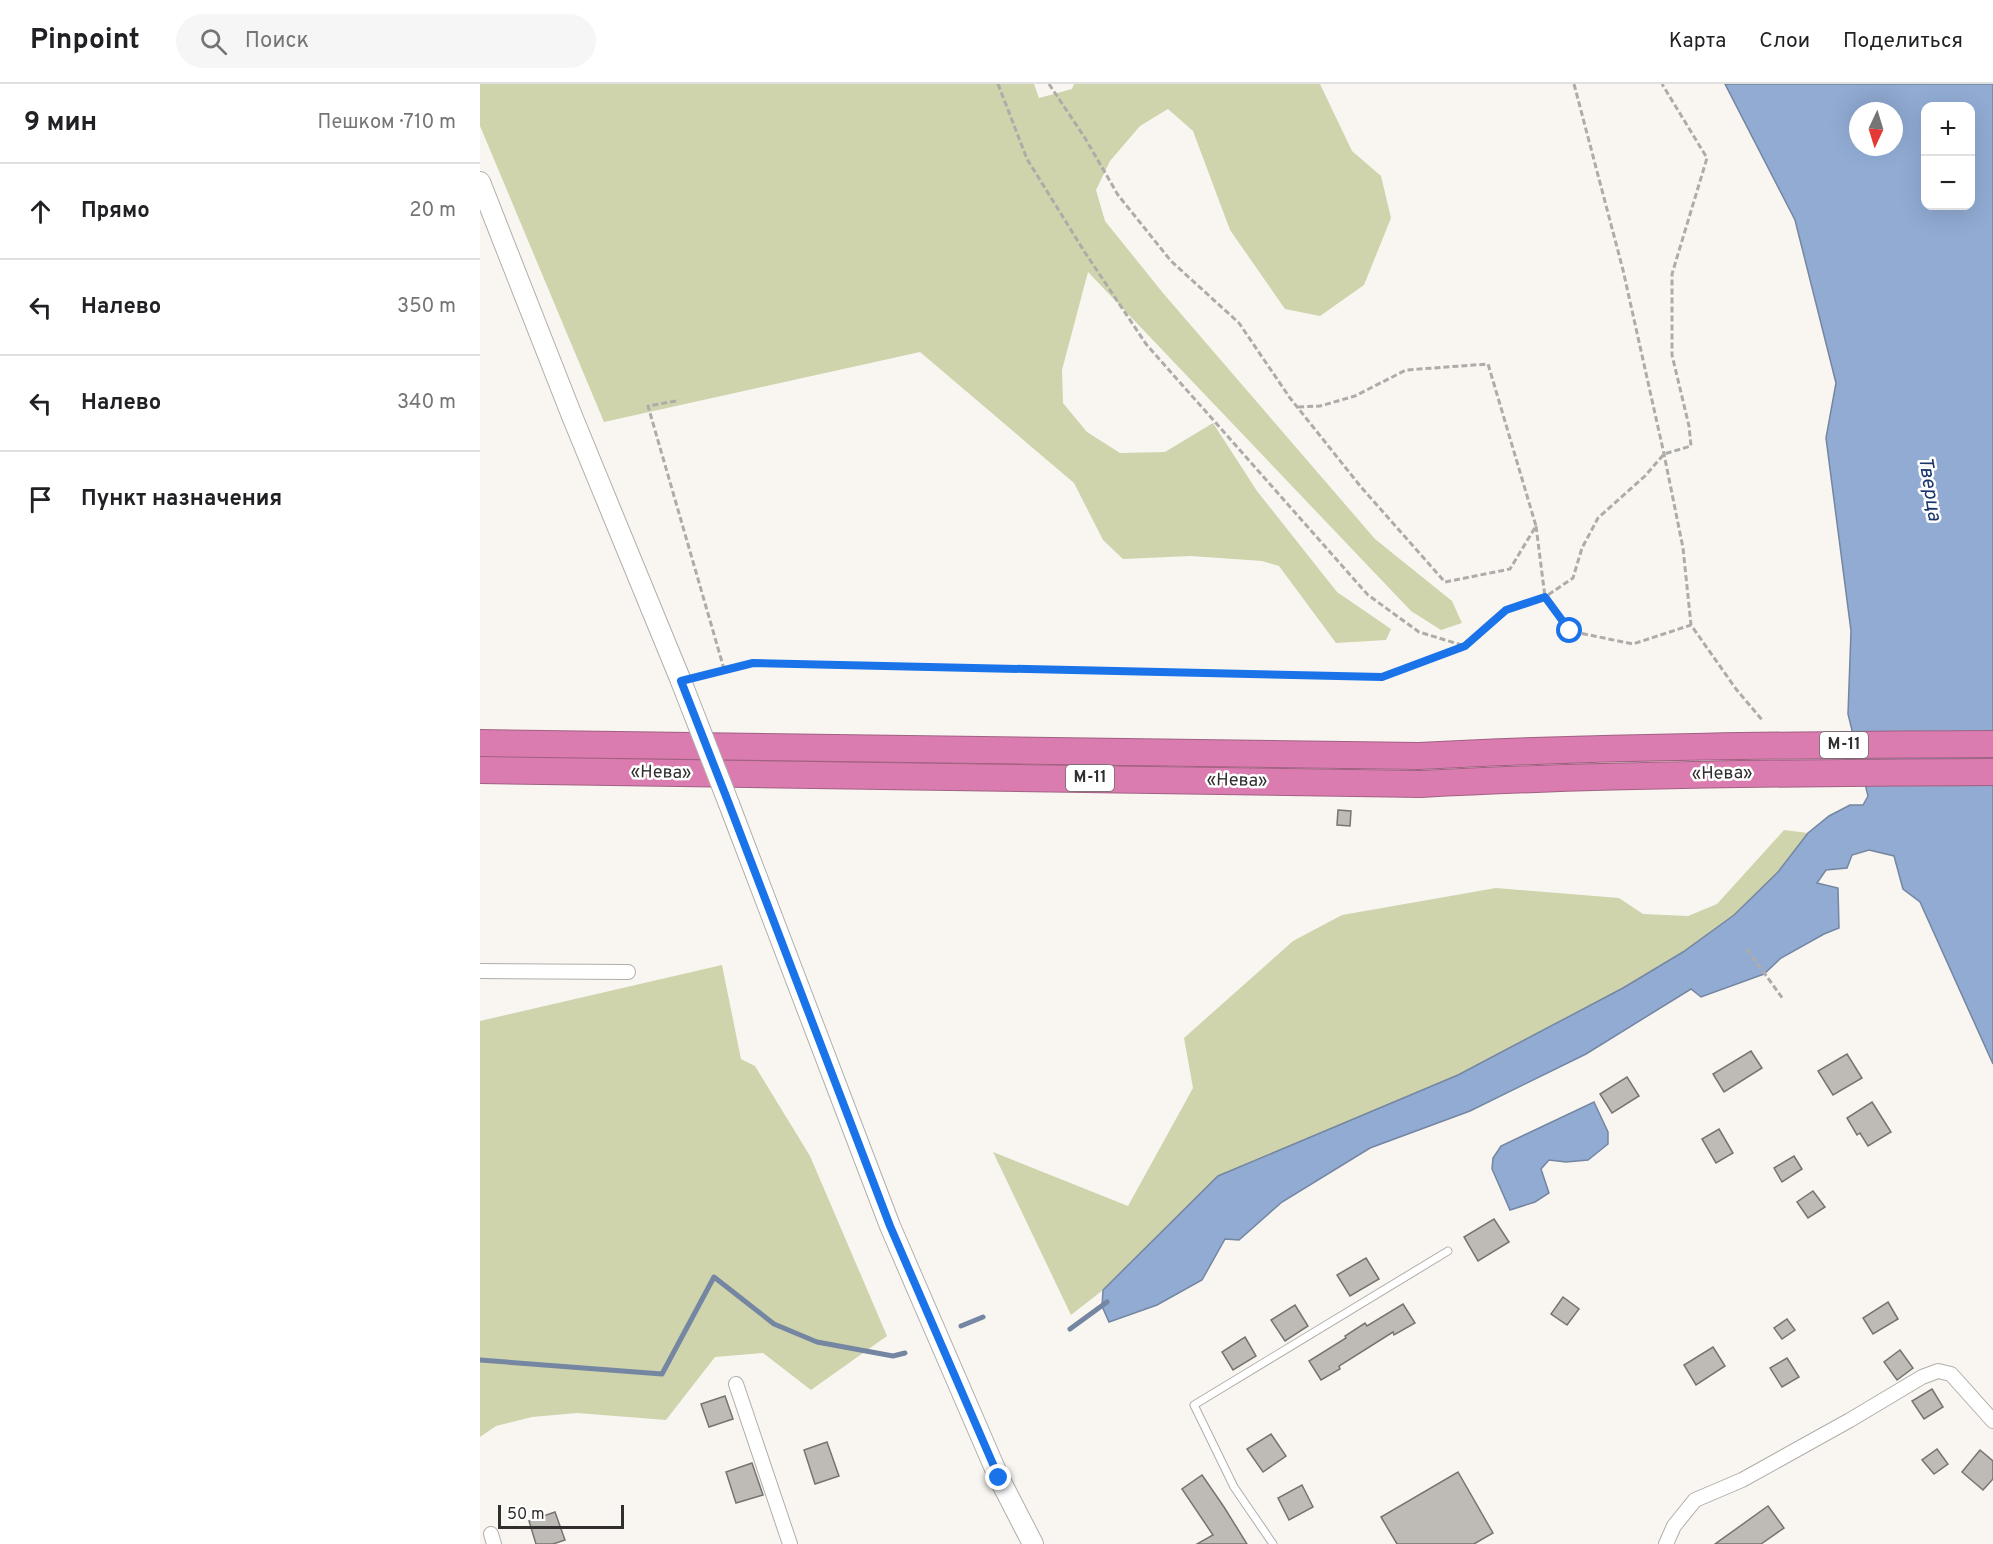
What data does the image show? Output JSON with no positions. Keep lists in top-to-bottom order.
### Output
{
  "streets": {
    "highway": ["М-11", "«Нева»"]
  },
  "water": ["Тверца"],
  "scale_bar": "50 m",
  "north": "bottom",
  "page": {
    "header": "Pinpoint",
    "search": "Поиск",
    "nav": ["Карта", "Слои", "Поделиться"],
    "heading": ["9 мин", "Пешком · 710 m"],
    "map_buttons": ["+", "−"],
    "list": [
      ["Прямо", "20 m"],
      ["Налево", "350 m"],
      ["Налево", "340 m"],
      "Пункт назначения"
    ],
    "scale": "50 m"
  }
}
